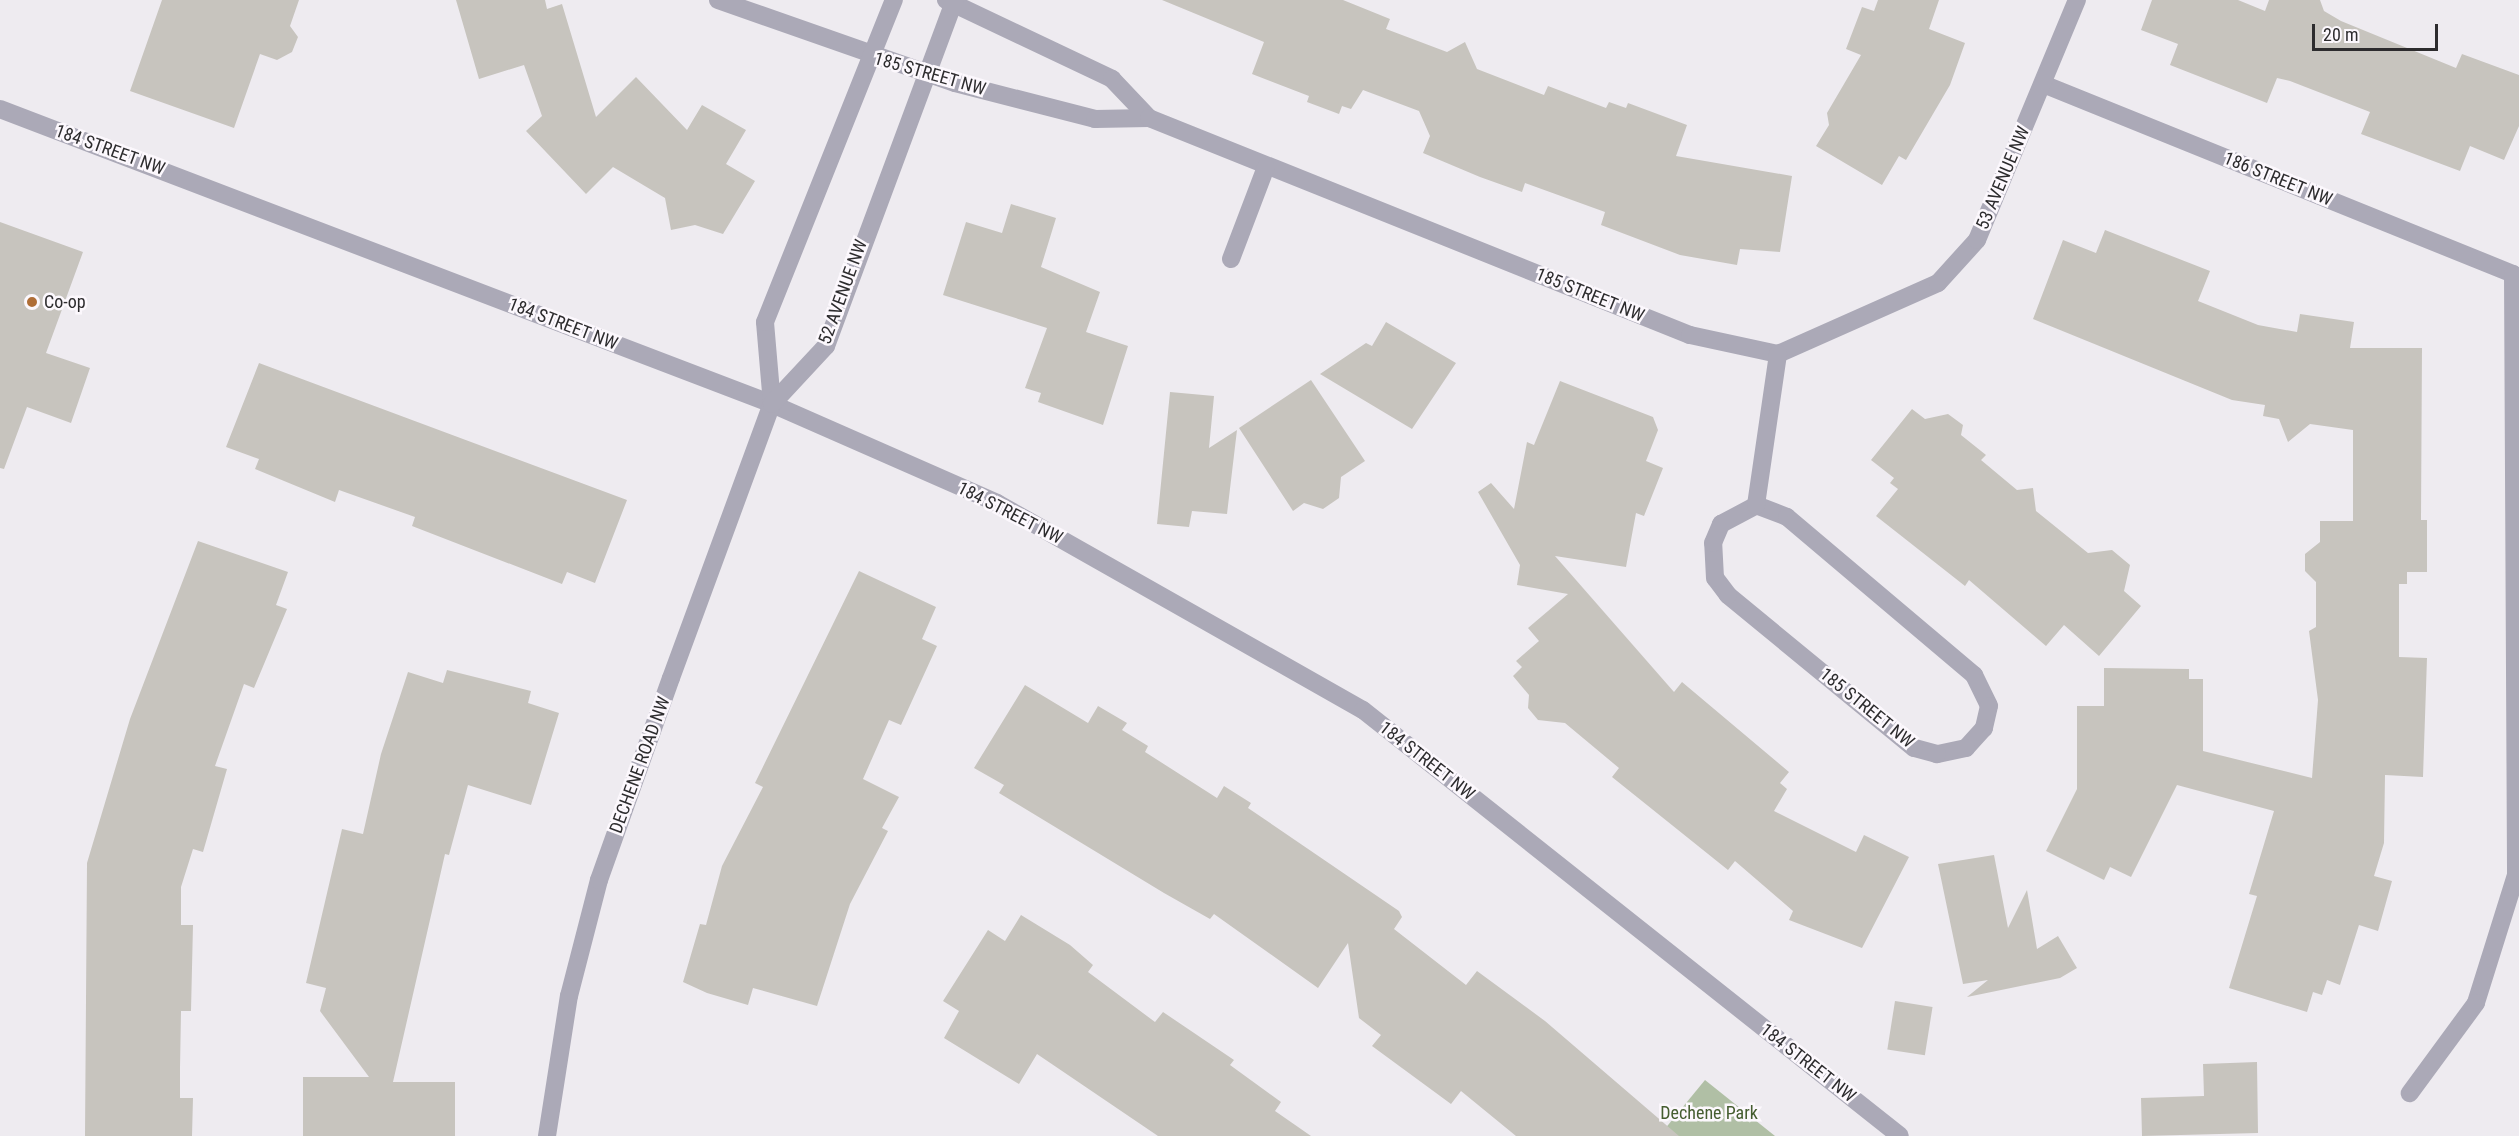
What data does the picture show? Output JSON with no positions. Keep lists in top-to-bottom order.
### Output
{
  "streets": {
    "street": [
      "185 STREET NW",
      "184 STREET NW",
      "53 AVENUE NW",
      "186 STREET NW",
      "52 AVENUE NW",
      "DECHENE ROAD NW"
    ]
  },
  "crossings": [
    ["185 STREET NW", "53 AVENUE NW"],
    ["185 STREET NW", "52 AVENUE NW"],
    ["184 STREET NW", "52 AVENUE NW"],
    ["184 STREET NW", "DECHENE ROAD NW"],
    ["53 AVENUE NW", "186 STREET NW"],
    ["52 AVENUE NW", "DECHENE ROAD NW"]
  ],
  "parks": ["Dechene Park"],
  "places": ["Co-op"],
  "scale_bar": "20 m"
}
